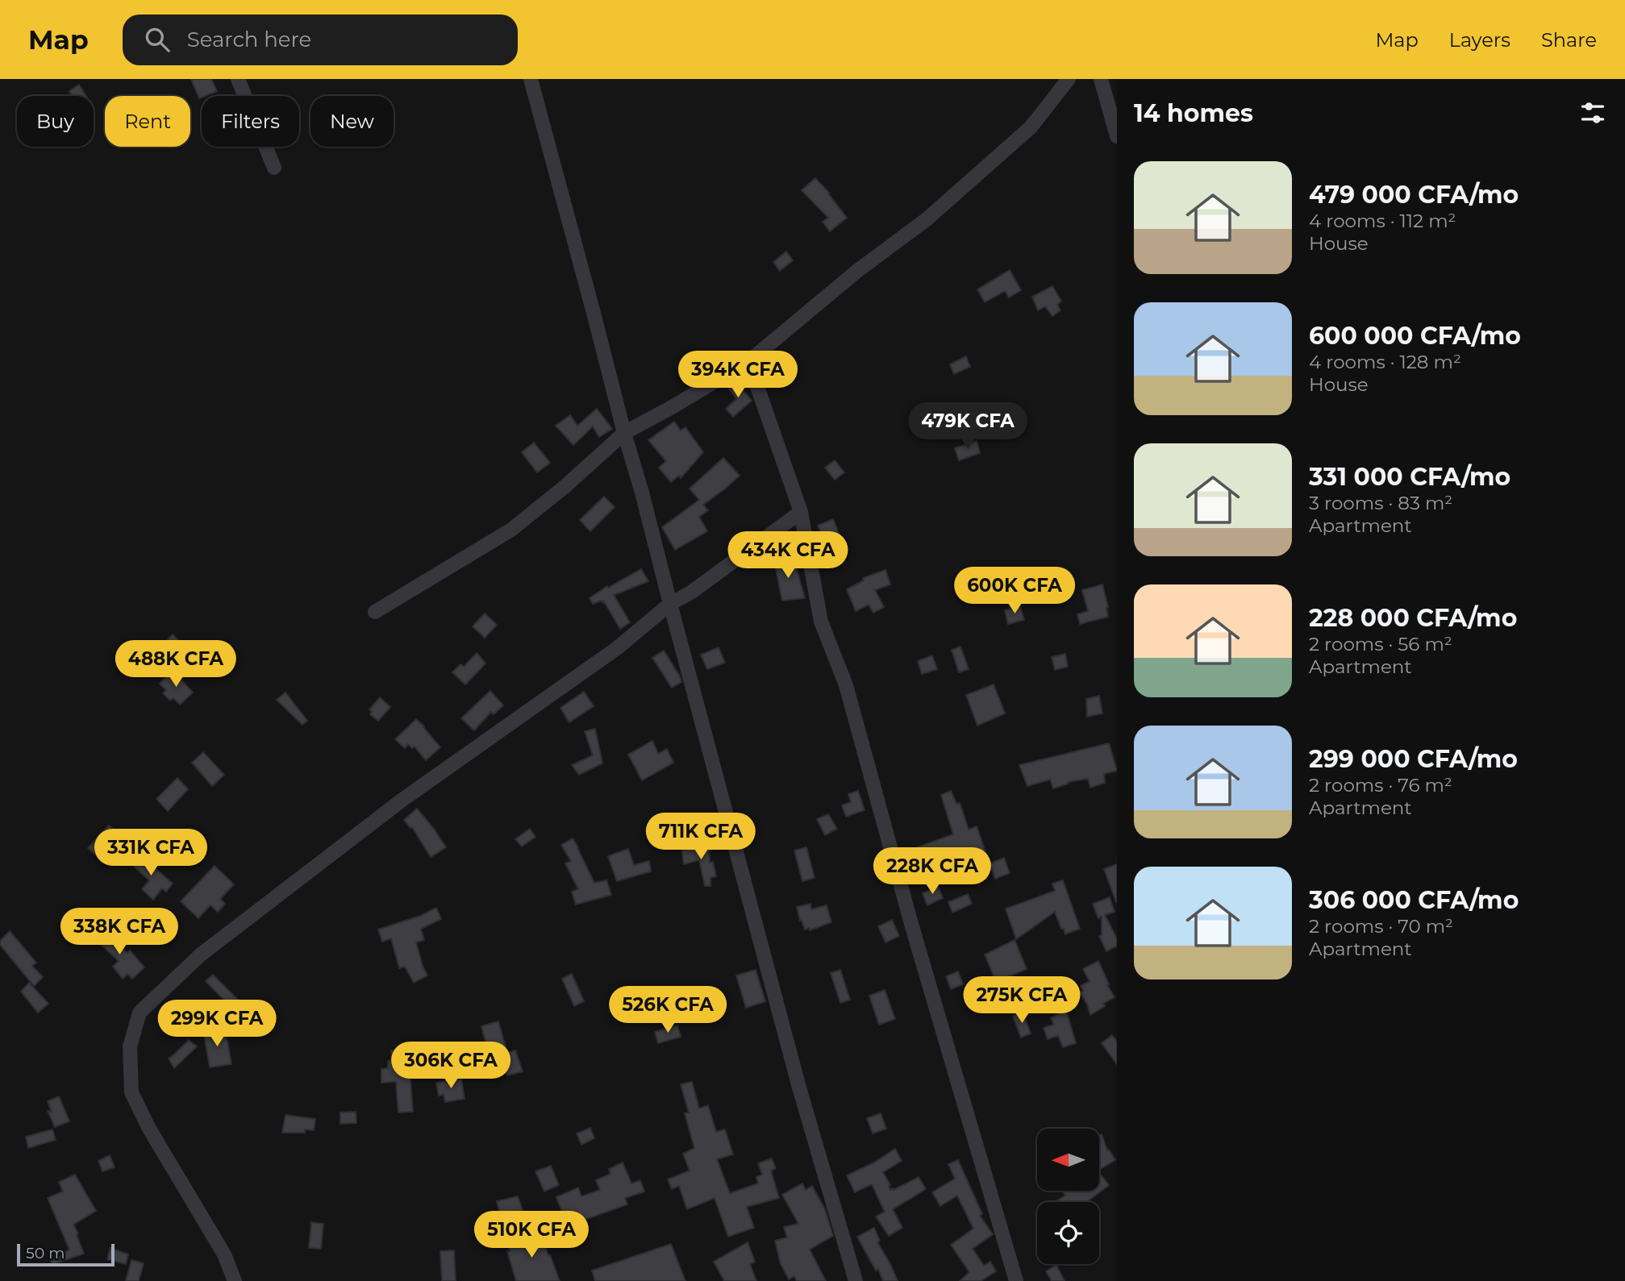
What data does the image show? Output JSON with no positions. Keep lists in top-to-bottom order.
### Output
{
  "scale_bar": "50 m",
  "north": "left",
  "page": {
    "header": "Map",
    "search": "Search here",
    "nav": ["Map", "Layers", "Share"],
    "heading": "14 homes",
    "chip": [
      "Buy",
      "Rent",
      "Filters",
      "New"
    ],
    "list": [
      {
        "name": "479 000 CFA/mo",
        "note": "4 rooms · 112 m² · House"
      },
      {
        "name": "600 000 CFA/mo",
        "note": "4 rooms · 128 m² · House"
      },
      {
        "name": "331 000 CFA/mo",
        "note": "3 rooms · 83 m² · Apartment"
      },
      {
        "name": "228 000 CFA/mo",
        "note": "2 rooms · 56 m² · Apartment"
      },
      {
        "name": "299 000 CFA/mo",
        "note": "2 rooms · 76 m² · Apartment"
      },
      {
        "name": "306 000 CFA/mo",
        "note": "2 rooms · 70 m² · Apartment"
      }
    ],
    "price": [
      "394K CFA",
      "479K CFA",
      "434K CFA",
      "600K CFA",
      "488K CFA",
      "711K CFA",
      "331K CFA",
      "228K CFA",
      "338K CFA",
      "275K CFA",
      "526K CFA",
      "299K CFA",
      "306K CFA",
      "510K CFA"
    ],
    "scale": "50 m"
  }
}
